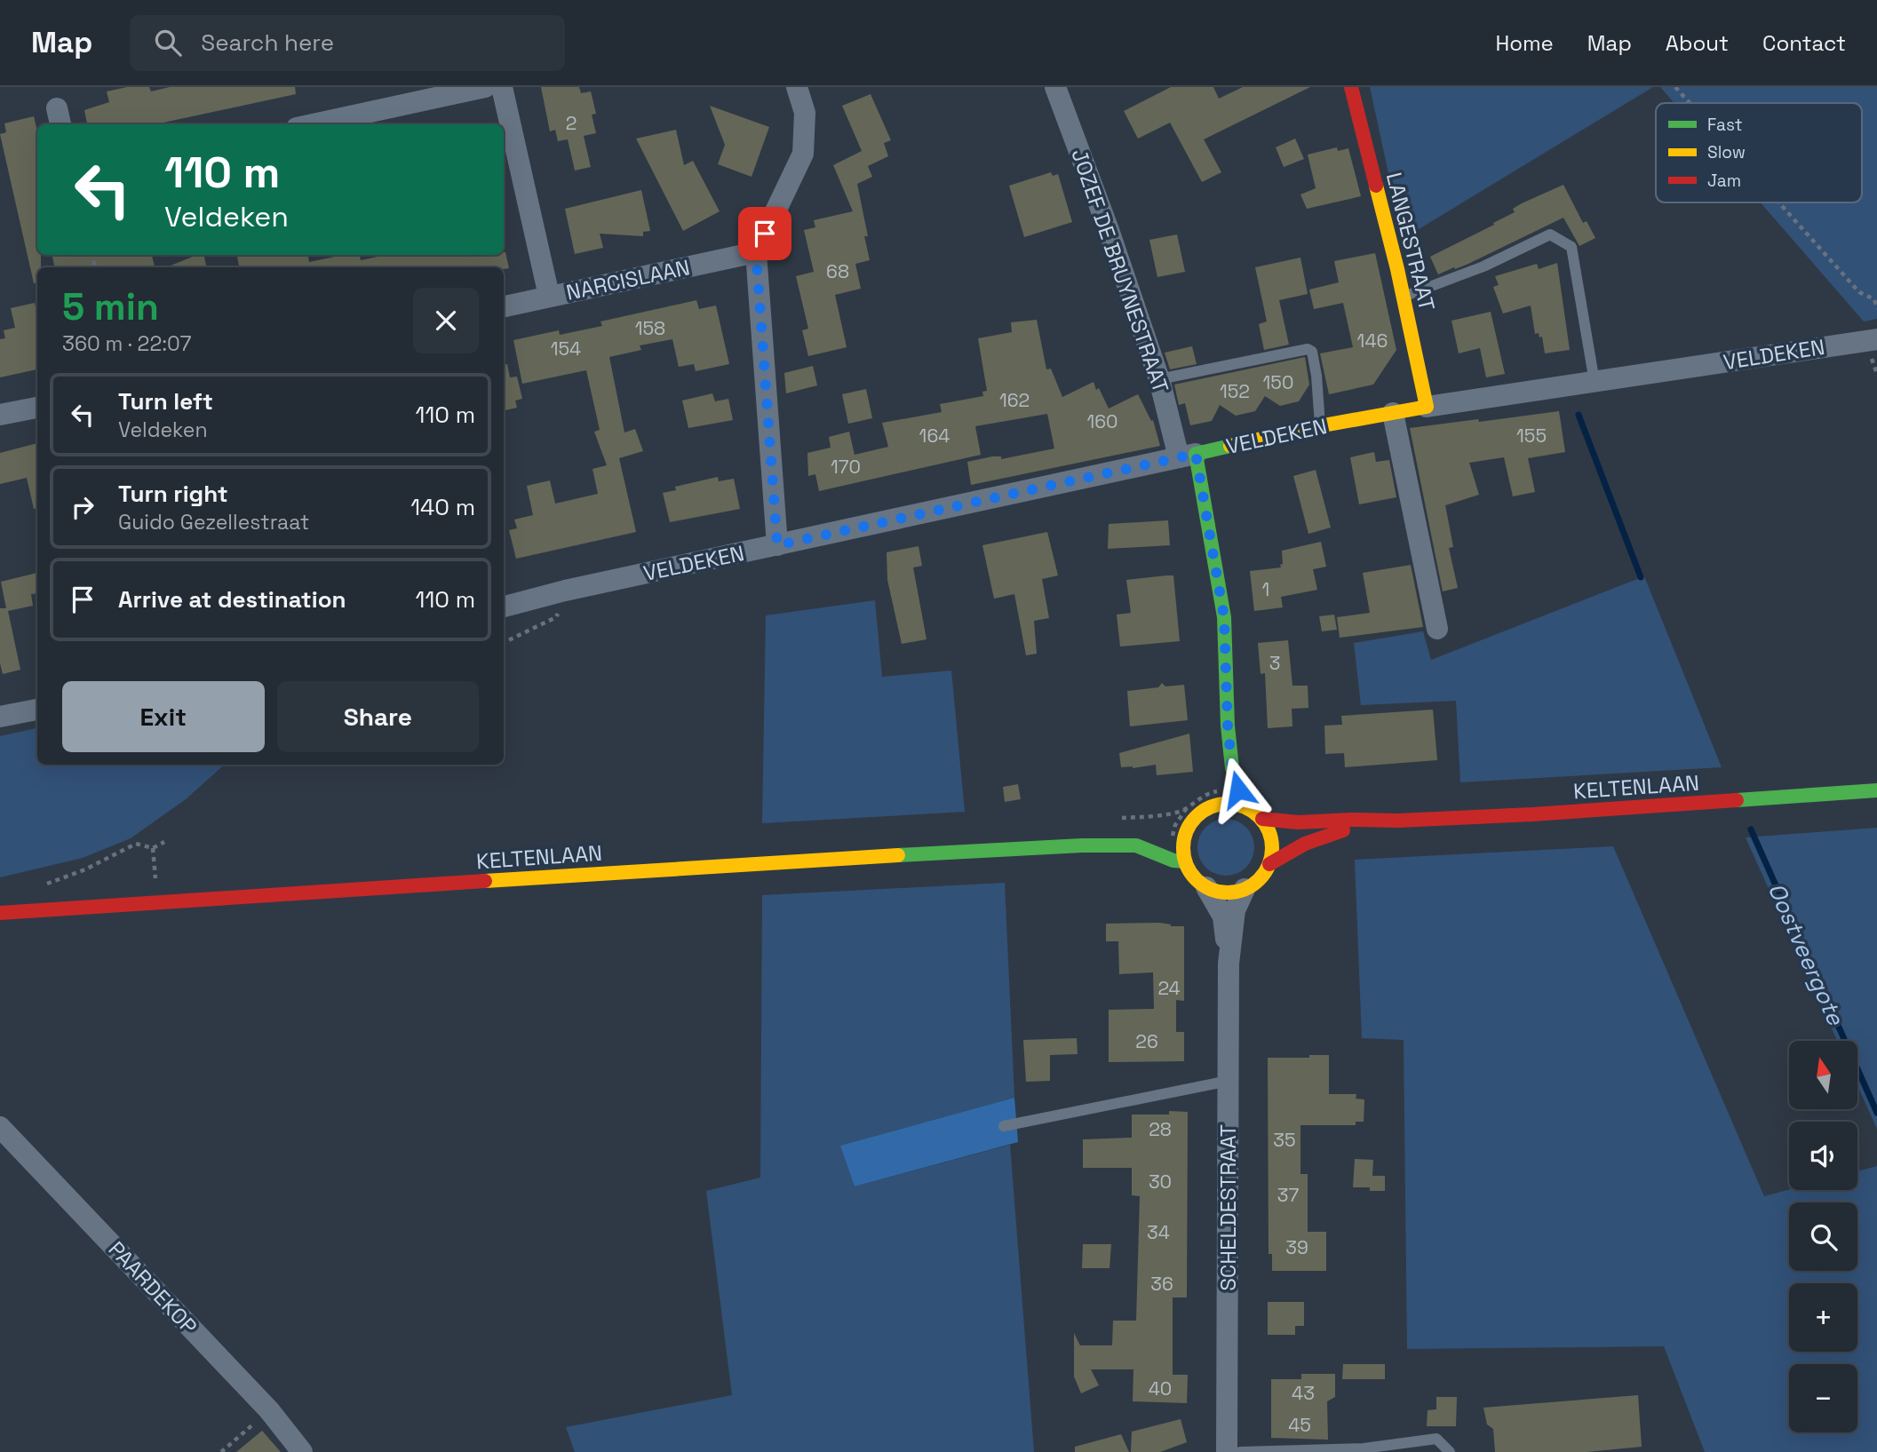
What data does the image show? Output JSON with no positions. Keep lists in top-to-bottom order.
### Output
{
  "streets": {
    "main road": ["LANGESTRAAT", "VELDEKEN", "KELTENLAAN"],
    "street": [
      "JOZEF DE BRUYNESTRAAT",
      "NARCISLAAN",
      "SCHELDESTRAAT",
      "PAARDEKOP"
    ]
  },
  "crossings": [
    ["LANGESTRAAT", "VELDEKEN"],
    ["JOZEF DE BRUYNESTRAAT", "VELDEKEN"],
    ["KELTENLAAN", "SCHELDESTRAAT"]
  ],
  "water": ["Oostveergote"],
  "house_numbers": [
    "2",
    "68",
    "158",
    "146",
    "154",
    "150",
    "152",
    "162",
    "160",
    "164",
    "155",
    "170",
    "1",
    "3",
    "24",
    "26",
    "28",
    "35",
    "30",
    "37",
    "34",
    "39",
    "36",
    "40",
    "43",
    "45"
  ],
  "legend": ["Fast", "Slow", "Jam"],
  "north": "top",
  "page": {
    "header": "Map",
    "search": "Search here",
    "nav": [
      "Home",
      "Map",
      "About",
      "Contact"
    ],
    "turn": ["110 m", "Veldeken"],
    "heading": ["5 min", "360 m · 22:07"],
    "list": [
      {
        "name": "Turn left",
        "note": "Veldeken",
        "value": "110 m"
      },
      {
        "name": "Turn right",
        "note": "Guido Gezellestraat",
        "value": "140 m"
      },
      {
        "name": "Arrive at destination",
        "value": "110 m"
      }
    ],
    "buttons": ["Exit", "Share"],
    "map_buttons": ["+", "−"]
  }
}
